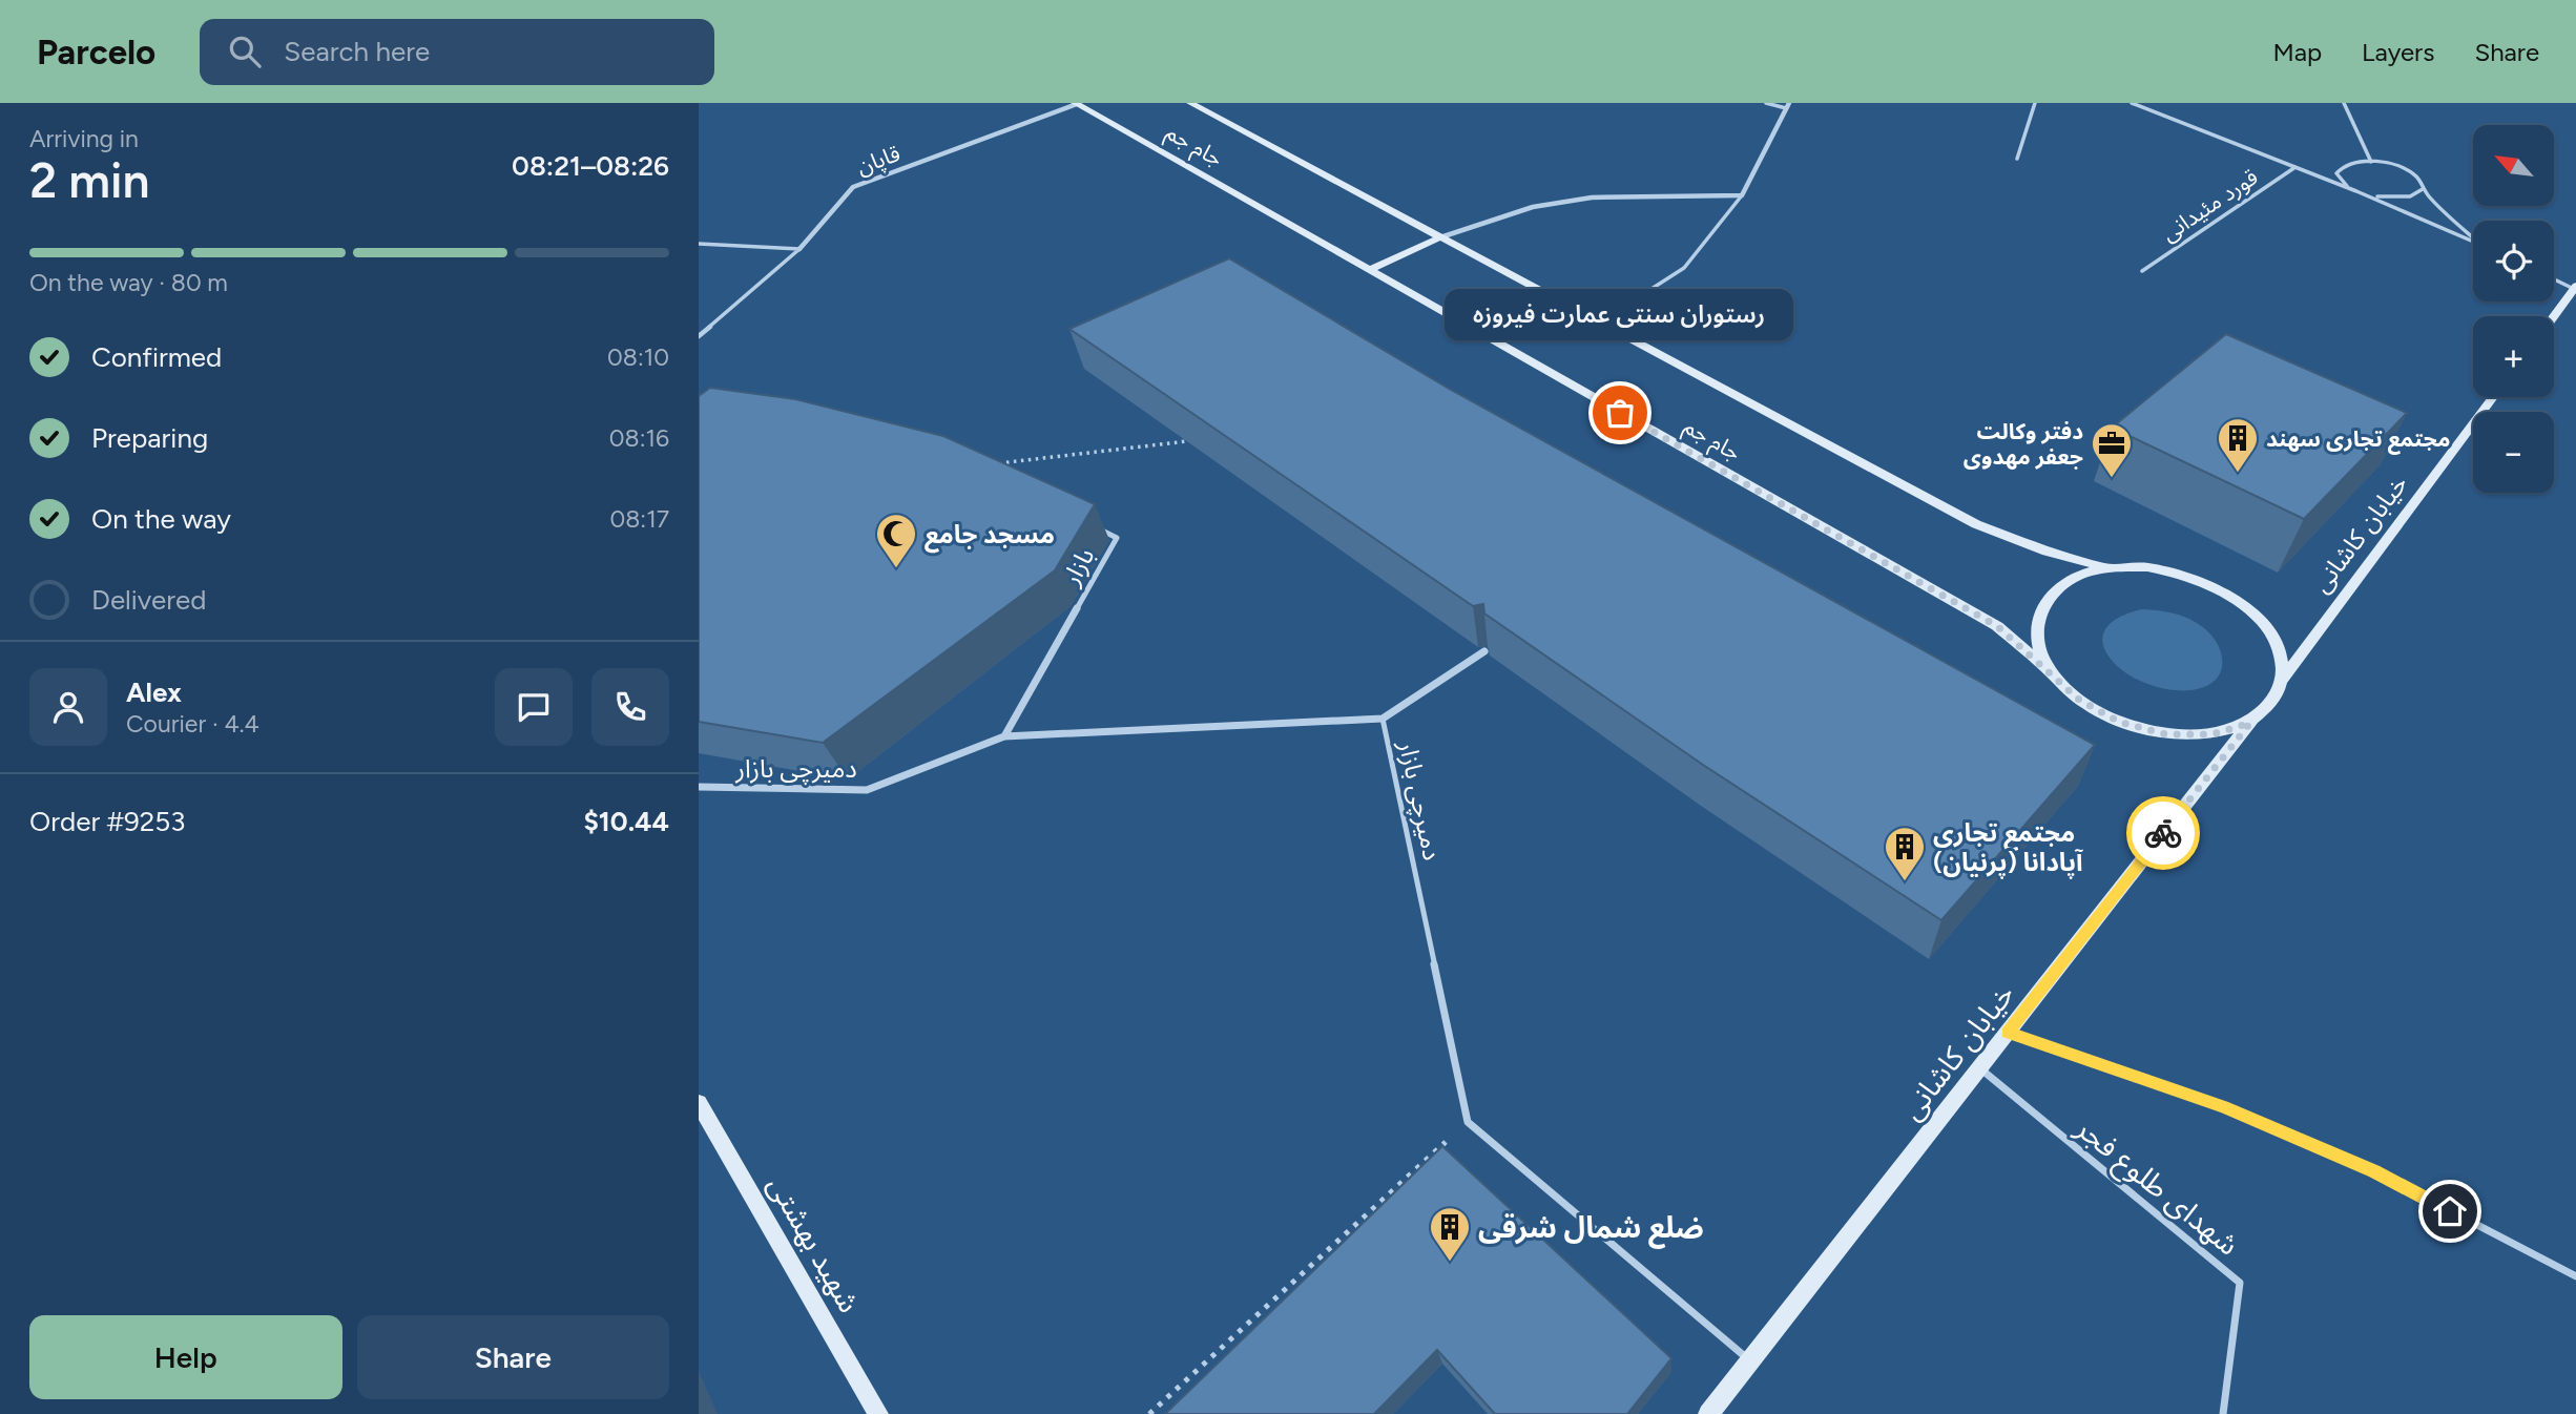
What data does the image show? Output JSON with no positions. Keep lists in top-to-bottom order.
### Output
{
  "streets": {
    "street": [
      "جام جم",
      "قاپان",
      "خیابان کاشانی",
      "بازار",
      "دمیرچی بازار",
      "شهید بهشتی"
    ],
    "lane": ["قورد مئیدانی", "شهدای طلوع فجر"]
  },
  "crossings": [
    ["جام جم", "قاپان"],
    ["جام جم", "خیابان کاشانی"],
    ["خیابان کاشانی", "شهدای طلوع فجر"],
    ["بازار", "دمیرچی بازار"]
  ],
  "places": {
    "other": ["رستوران سنتی عمارت فیروزه"],
    "building": ["مجتمع تجاری سهند", "مجتمع تجاری آپادانا (پرنیان)", "ضلع شمال شرقی"],
    "office": ["دفتر وکالت جعفر مهدوی"],
    "mosque": ["مسجد جامع"]
  },
  "north": "top left",
  "page": {
    "header": "Parcelo",
    "search": "Search here",
    "nav": ["Map", "Layers", "Share"],
    "heading": ["2 min", "Arriving in", "08:21–08:26"],
    "panel": [
      "Alex",
      "Courier · 4.4",
      "Order #9253",
      "$10.44"
    ],
    "map_buttons": ["+", "−"],
    "bar": "On the way · 80 m",
    "bubble": "رستوران سنتی عمارت فیروزه",
    "list": [
      ["Confirmed", "08:10"],
      ["Preparing", "08:16"],
      ["On the way", "08:17"],
      "Delivered"
    ],
    "buttons": ["Help", "Share"]
  }
}
